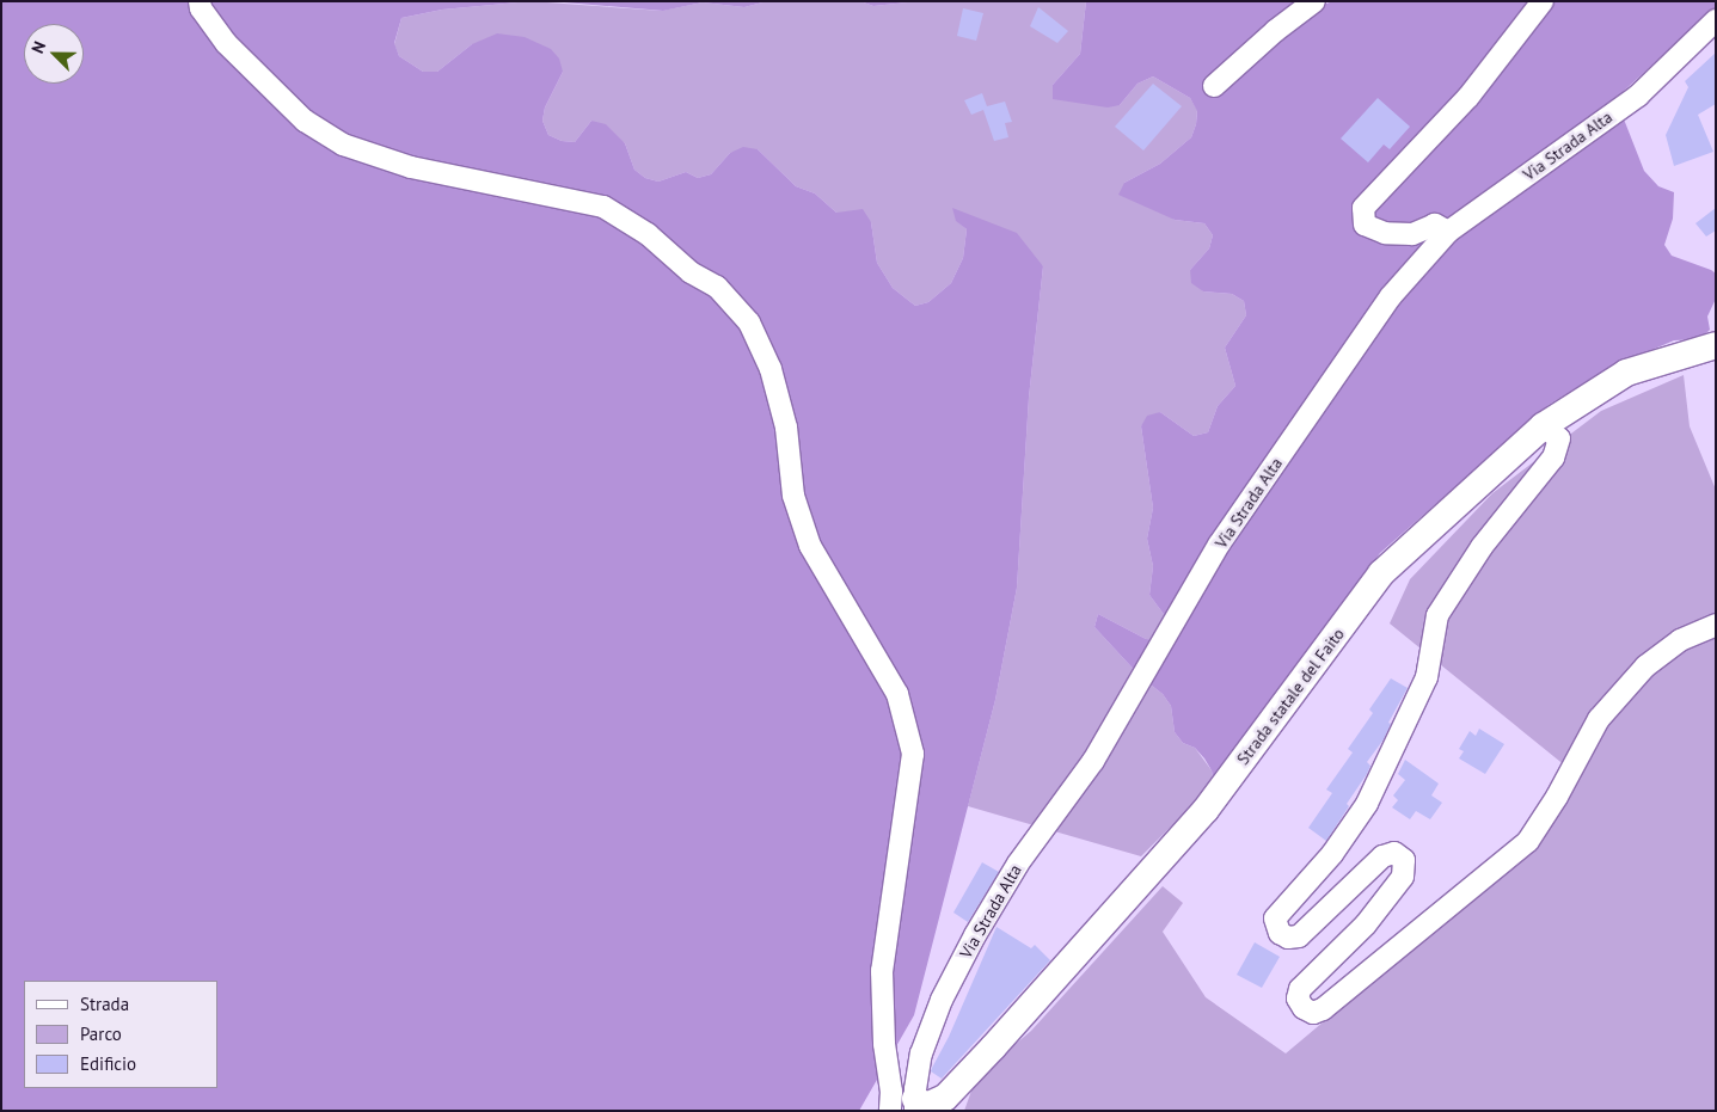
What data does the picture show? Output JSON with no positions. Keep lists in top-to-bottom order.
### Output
{
  "streets": {
    "street": ["Via Strada Alta", "Strada statale del Faito"]
  },
  "crossings": [
    ["Via Strada Alta", "Strada statale del Faito"]
  ],
  "legend": ["Strada", "Parco", "Edificio"],
  "north": "top left"
}
